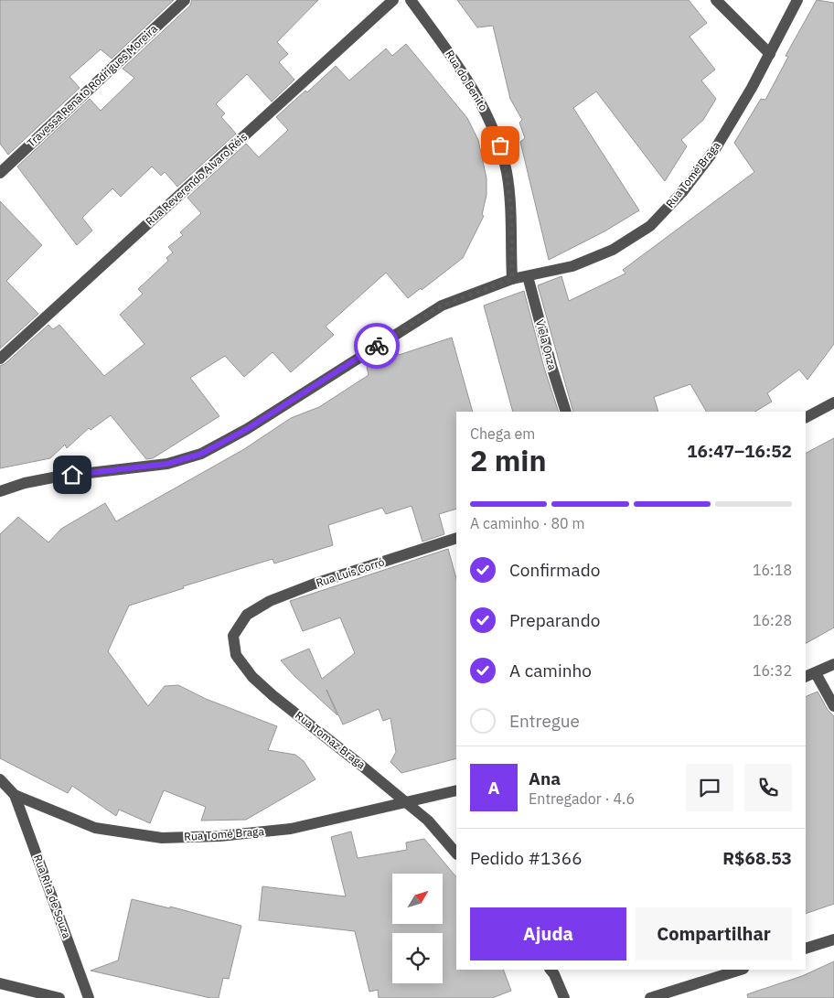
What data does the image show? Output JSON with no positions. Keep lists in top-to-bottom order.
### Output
{
  "streets": {
    "street": [
      "Rua do Benito",
      "Travessa Renato Rodrigues Moreira",
      "Rua Tomé Braga",
      "Rua Reverendo Alvaro Réis",
      "Viela Onza",
      "Rua Luís Corró",
      "Rua Tomaz Braga",
      "Rua Rita de Souza"
    ]
  },
  "crossings": [
    ["Rua do Benito", "Rua Tomé Braga"],
    ["Rua Tomé Braga", "Viela Onza"],
    ["Rua Tomé Braga", "Rua Tomaz Braga"],
    ["Rua Tomé Braga", "Rua Rita de Souza"],
    ["Rua Luís Corró", "Rua Tomaz Braga"]
  ],
  "north": "top right",
  "page": {
    "heading": ["2 min", "Chega em", "16:47–16:52"],
    "panel": [
      "Ana",
      "Entregador · 4.6",
      "Pedido #1366",
      "R$68.53"
    ],
    "bar": "A caminho · 80 m",
    "list": [
      ["Confirmado", "16:18"],
      ["Preparando", "16:28"],
      ["A caminho", "16:32"],
      "Entregue"
    ],
    "round": "A",
    "buttons": ["Ajuda", "Compartilhar"]
  }
}
